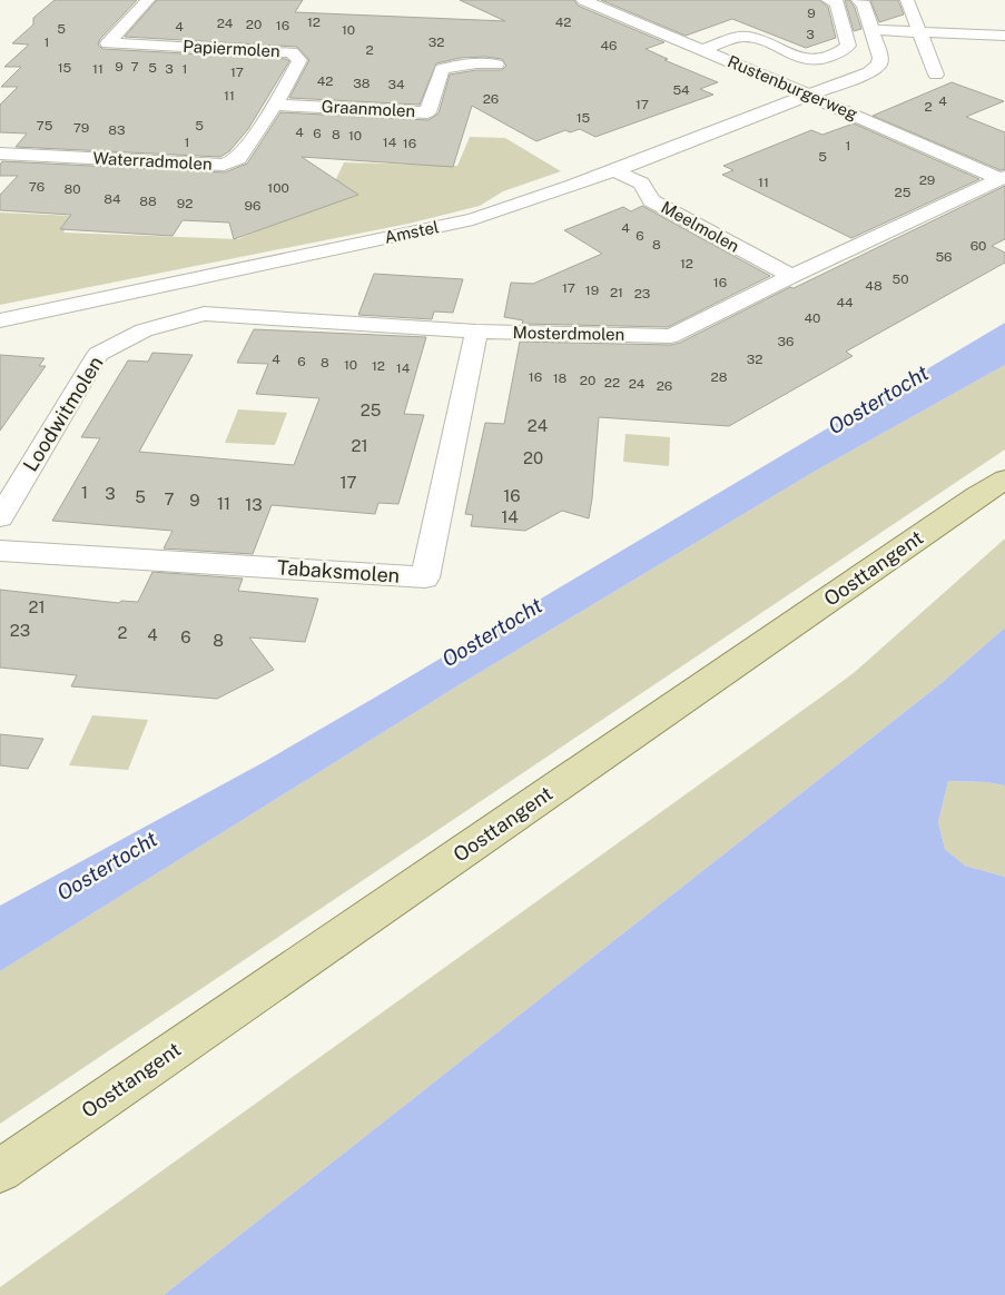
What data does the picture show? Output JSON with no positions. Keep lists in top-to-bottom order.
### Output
{
  "streets": {
    "main road": ["Oosttangent"],
    "street": [
      "Papiermolen",
      "Rustenburgerweg",
      "Graanmolen",
      "Waterradmolen",
      "Meelmolen",
      "Amstel",
      "Mosterdmolen",
      "Loodwitmolen",
      "Tabaksmolen"
    ]
  },
  "crossings": [
    ["Papiermolen", "Graanmolen"],
    ["Papiermolen", "Waterradmolen"],
    ["Rustenburgerweg", "Amstel"],
    ["Rustenburgerweg", "Mosterdmolen"],
    ["Graanmolen", "Waterradmolen"],
    ["Meelmolen", "Amstel"],
    ["Meelmolen", "Mosterdmolen"],
    ["Mosterdmolen", "Loodwitmolen"],
    ["Mosterdmolen", "Tabaksmolen"]
  ],
  "water": ["Oostertocht"],
  "house_numbers": [
    "9",
    "12",
    "42",
    "24",
    "20",
    "16",
    "4",
    "5",
    "10",
    "3",
    "1",
    "32",
    "46",
    "2",
    "9",
    "7",
    "15",
    "5",
    "11",
    "3",
    "1",
    "17",
    "42",
    "38",
    "34",
    "54",
    "11",
    "26",
    "4",
    "17",
    "2",
    "15",
    "75",
    "5",
    "79",
    "83",
    "4",
    "6",
    "8",
    "10",
    "1",
    "14",
    "16",
    "1",
    "5",
    "29",
    "11",
    "76",
    "100",
    "80",
    "25",
    "84",
    "88",
    "92",
    "96",
    "4",
    "6",
    "8",
    "60",
    "56",
    "12",
    "50",
    "16",
    "48",
    "17",
    "19",
    "21",
    "23",
    "44",
    "40",
    "36",
    "4",
    "32",
    "6",
    "8",
    "10",
    "12",
    "14",
    "16",
    "28",
    "18",
    "20",
    "22",
    "24",
    "26",
    "25",
    "24",
    "21",
    "20",
    "17",
    "1",
    "3",
    "16",
    "5",
    "7",
    "9",
    "11",
    "13",
    "14",
    "21",
    "23",
    "2",
    "4",
    "6",
    "8"
  ]
}
